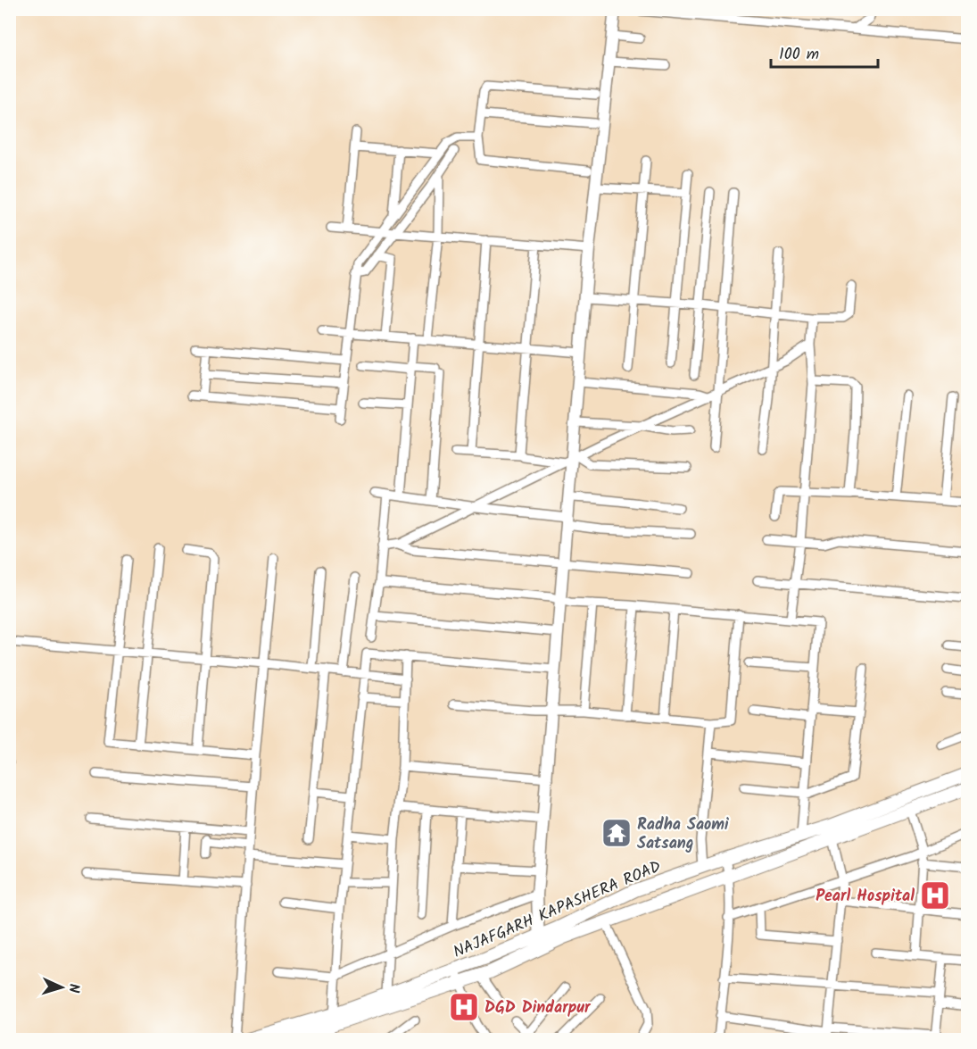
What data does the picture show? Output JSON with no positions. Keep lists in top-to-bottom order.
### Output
{
  "streets": {
    "main road": ["NAJAFGARH KAPASHERA ROAD"]
  },
  "places": {
    "temple": ["Radha Saomi Satsang"],
    "hospital": ["Pearl Hospital", "DGD Dindarpur"]
  },
  "scale_bar": "100 m",
  "north": "right"
}
